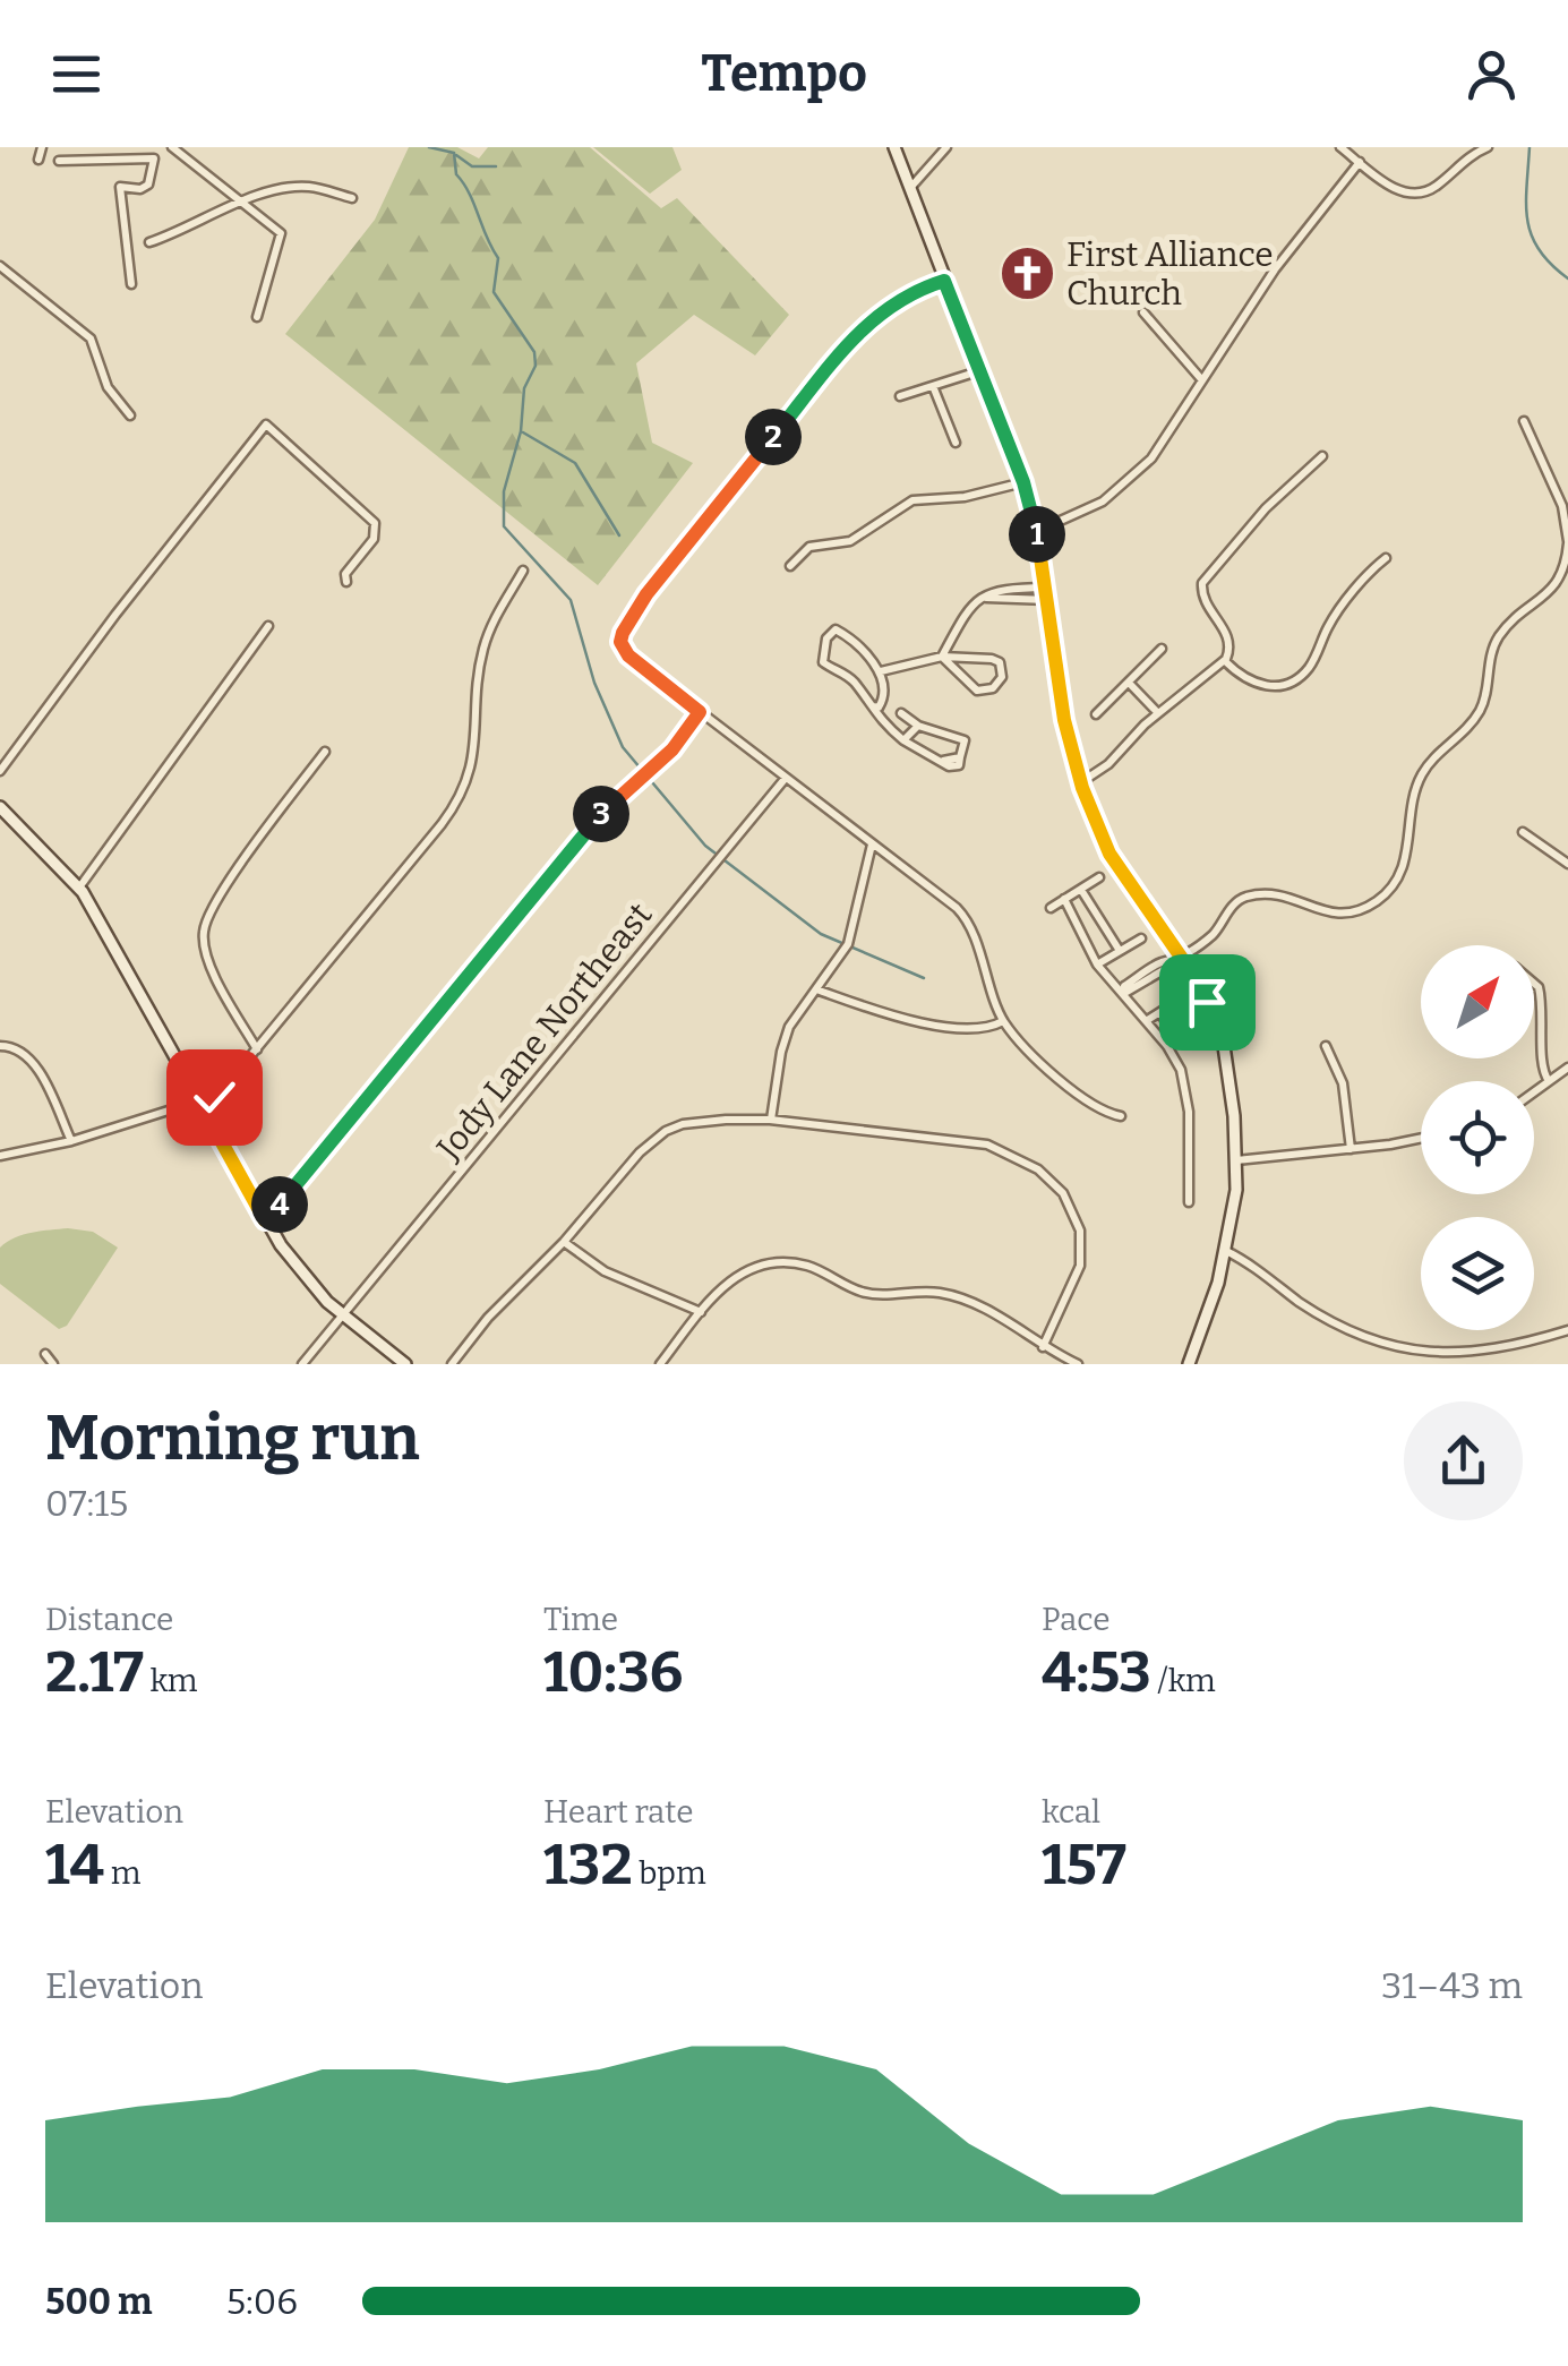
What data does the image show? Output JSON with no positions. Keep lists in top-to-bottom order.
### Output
{
  "streets": {
    "street": ["Jody Lane Northeast"]
  },
  "places": {
    "church": ["First Alliance Church"]
  },
  "north": "top right",
  "page": {
    "header": "Tempo",
    "pins": [
      "2",
      "1",
      "3",
      "4"
    ],
    "heading": ["Morning run", "07:15"],
    "stats": [
      ["Distance", "2.17 km"],
      ["Time", "10:36"],
      ["Pace", "4:53 /km"],
      ["Elevation", "14 m"],
      ["Heart rate", "132 bpm"],
      ["kcal", "157"]
    ],
    "chart": ["Elevation", "31–43 m"],
    "list": [
      {
        "name": "500 m",
        "note": "5:06"
      }
    ]
  }
}
